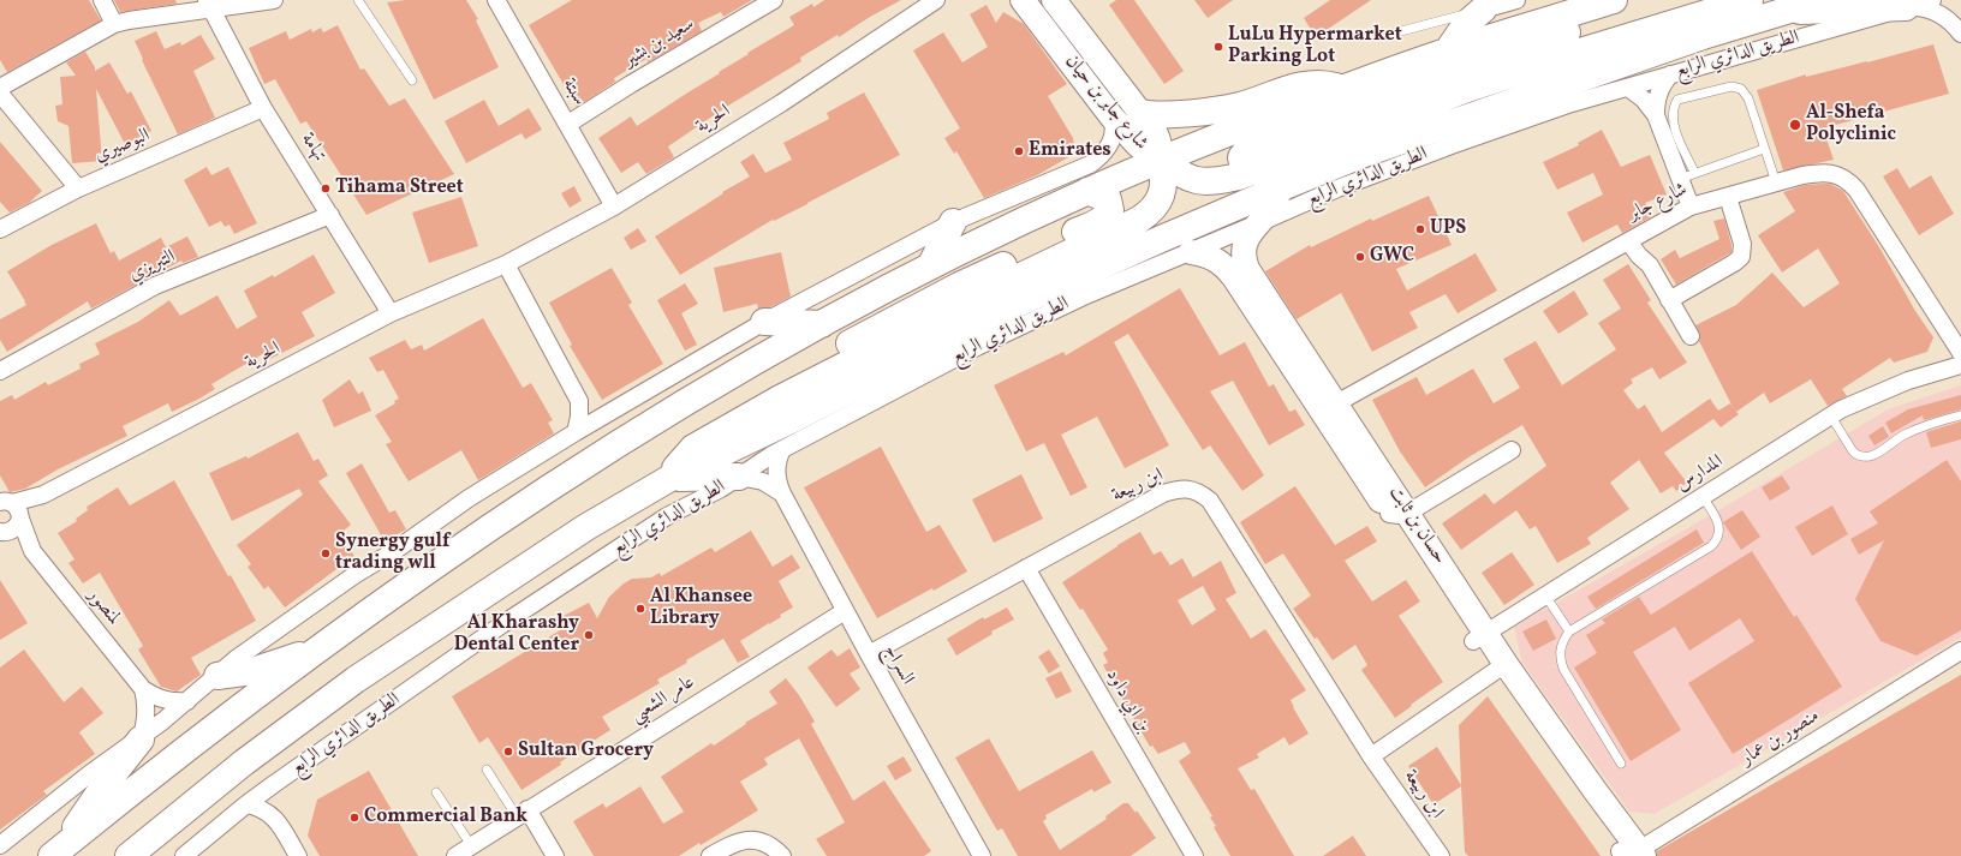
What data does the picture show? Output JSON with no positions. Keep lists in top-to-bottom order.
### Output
{
  "streets": {
    "main road": ["الطريق الدائري الرابع"],
    "street": [
      "سعيد بن بشير",
      "سبتة",
      "شارع جابر بن حيان",
      "الحرية",
      "البوصيري",
      "تهامة",
      "شارع جابر",
      "التبريزي",
      "المدارس",
      "ابن ربيعة",
      "حسان بن ثابت",
      "لمنصور",
      "السراج",
      "عامر الشعبي",
      "بن ابي داود",
      "منصور بن عمار"
    ]
  },
  "crossings": [
    ["سعيد بن بشير", "سبتة"],
    ["الطريق الدائري الرابع", "حسان بن ثابت"],
    ["الطريق الدائري الرابع", "السراج"],
    ["سبتة", "الحرية"],
    ["الحرية", "تهامة"],
    ["الحرية", "لمنصور"],
    ["البوصيري", "تهامة"],
    ["تهامة", "التبريزي"],
    ["شارع جابر", "حسان بن ثابت"],
    ["المدارس", "حسان بن ثابت"],
    ["ابن ربيعة", "السراج"],
    ["ابن ربيعة", "بن ابي داود"],
    ["حسان بن ثابت", "منصور بن عمار"],
    ["السراج", "عامر الشعبي"]
  ],
  "places": [
    "LuLu Hypermarket Parking Lot",
    "Al-Shefa Polyclinic",
    "Emirates",
    "Tihama Street",
    "UPS",
    "GWC",
    "Synergy gulf trading wll",
    "Al Khansee Library",
    "Al Kharashy Dental Center",
    "Sultan Grocery",
    "Commercial Bank"
  ]
}
